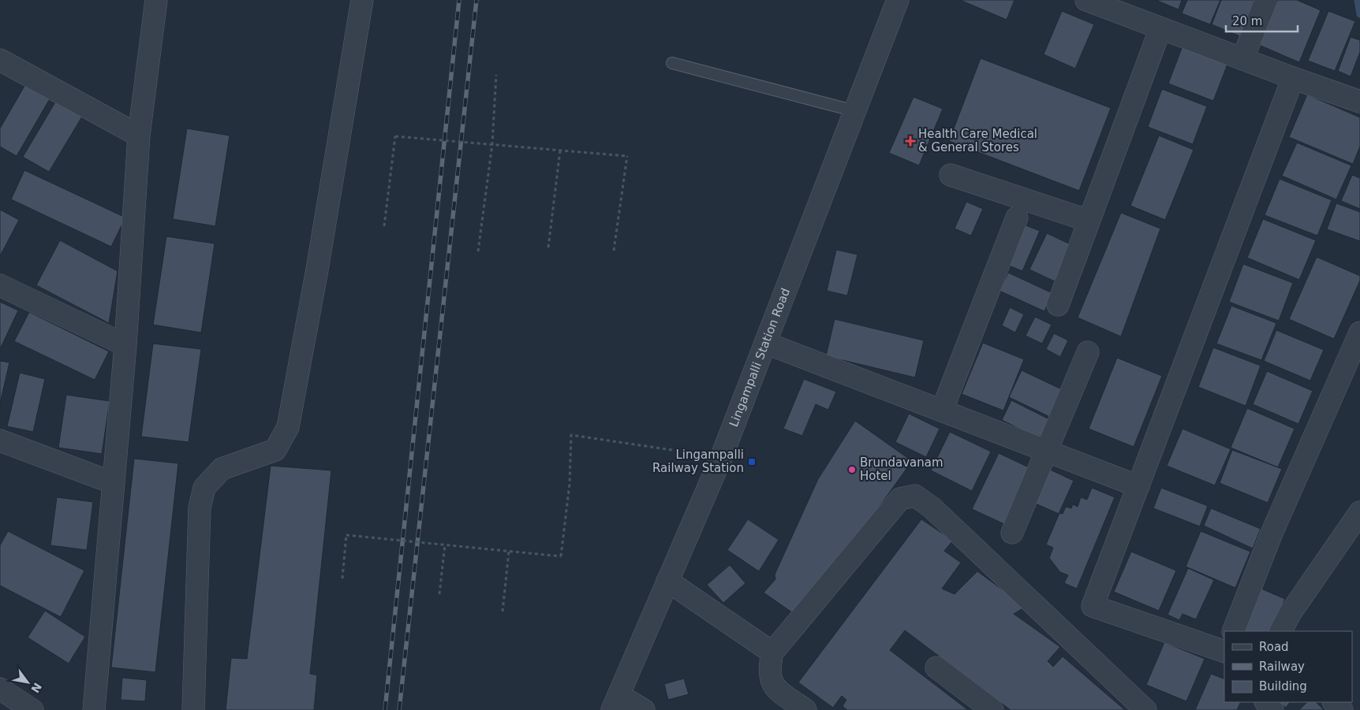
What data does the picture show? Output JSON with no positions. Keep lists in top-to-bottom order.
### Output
{
  "streets": {
    "street": ["Lingampalli Station Road"]
  },
  "places": {
    "health": ["Health Care Medical & General Stores"],
    "transit": ["Lingampalli Railway Station"],
    "other": ["Brundavanam Hotel"]
  },
  "legend": ["Road", "Railway", "Building"],
  "scale_bar": "20 m",
  "north": "bottom right"
}
